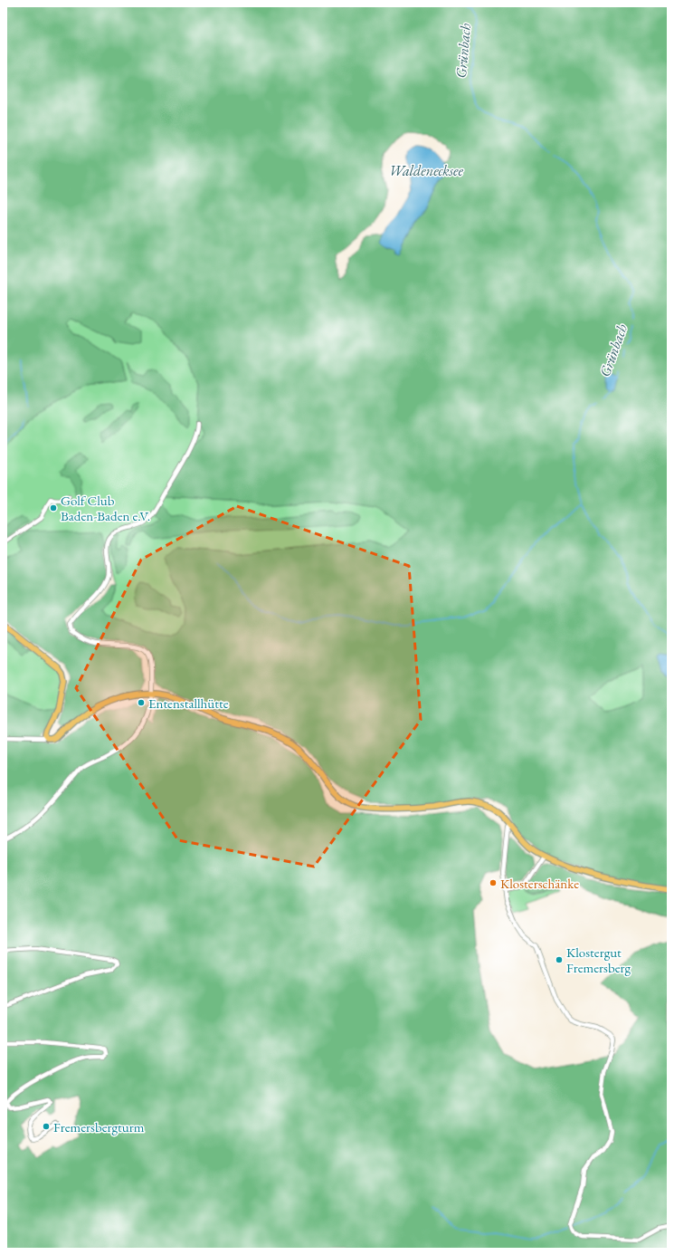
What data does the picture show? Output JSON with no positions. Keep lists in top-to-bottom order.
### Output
{
  "water": ["Grünbach", "Waldenecksee"],
  "places": [
    "Golf Club Baden-Baden e.V.",
    "Entenstallhütte",
    "Klosterschänke",
    "Klostergut Fremersberg",
    "Fremersbergturm"
  ]
}
